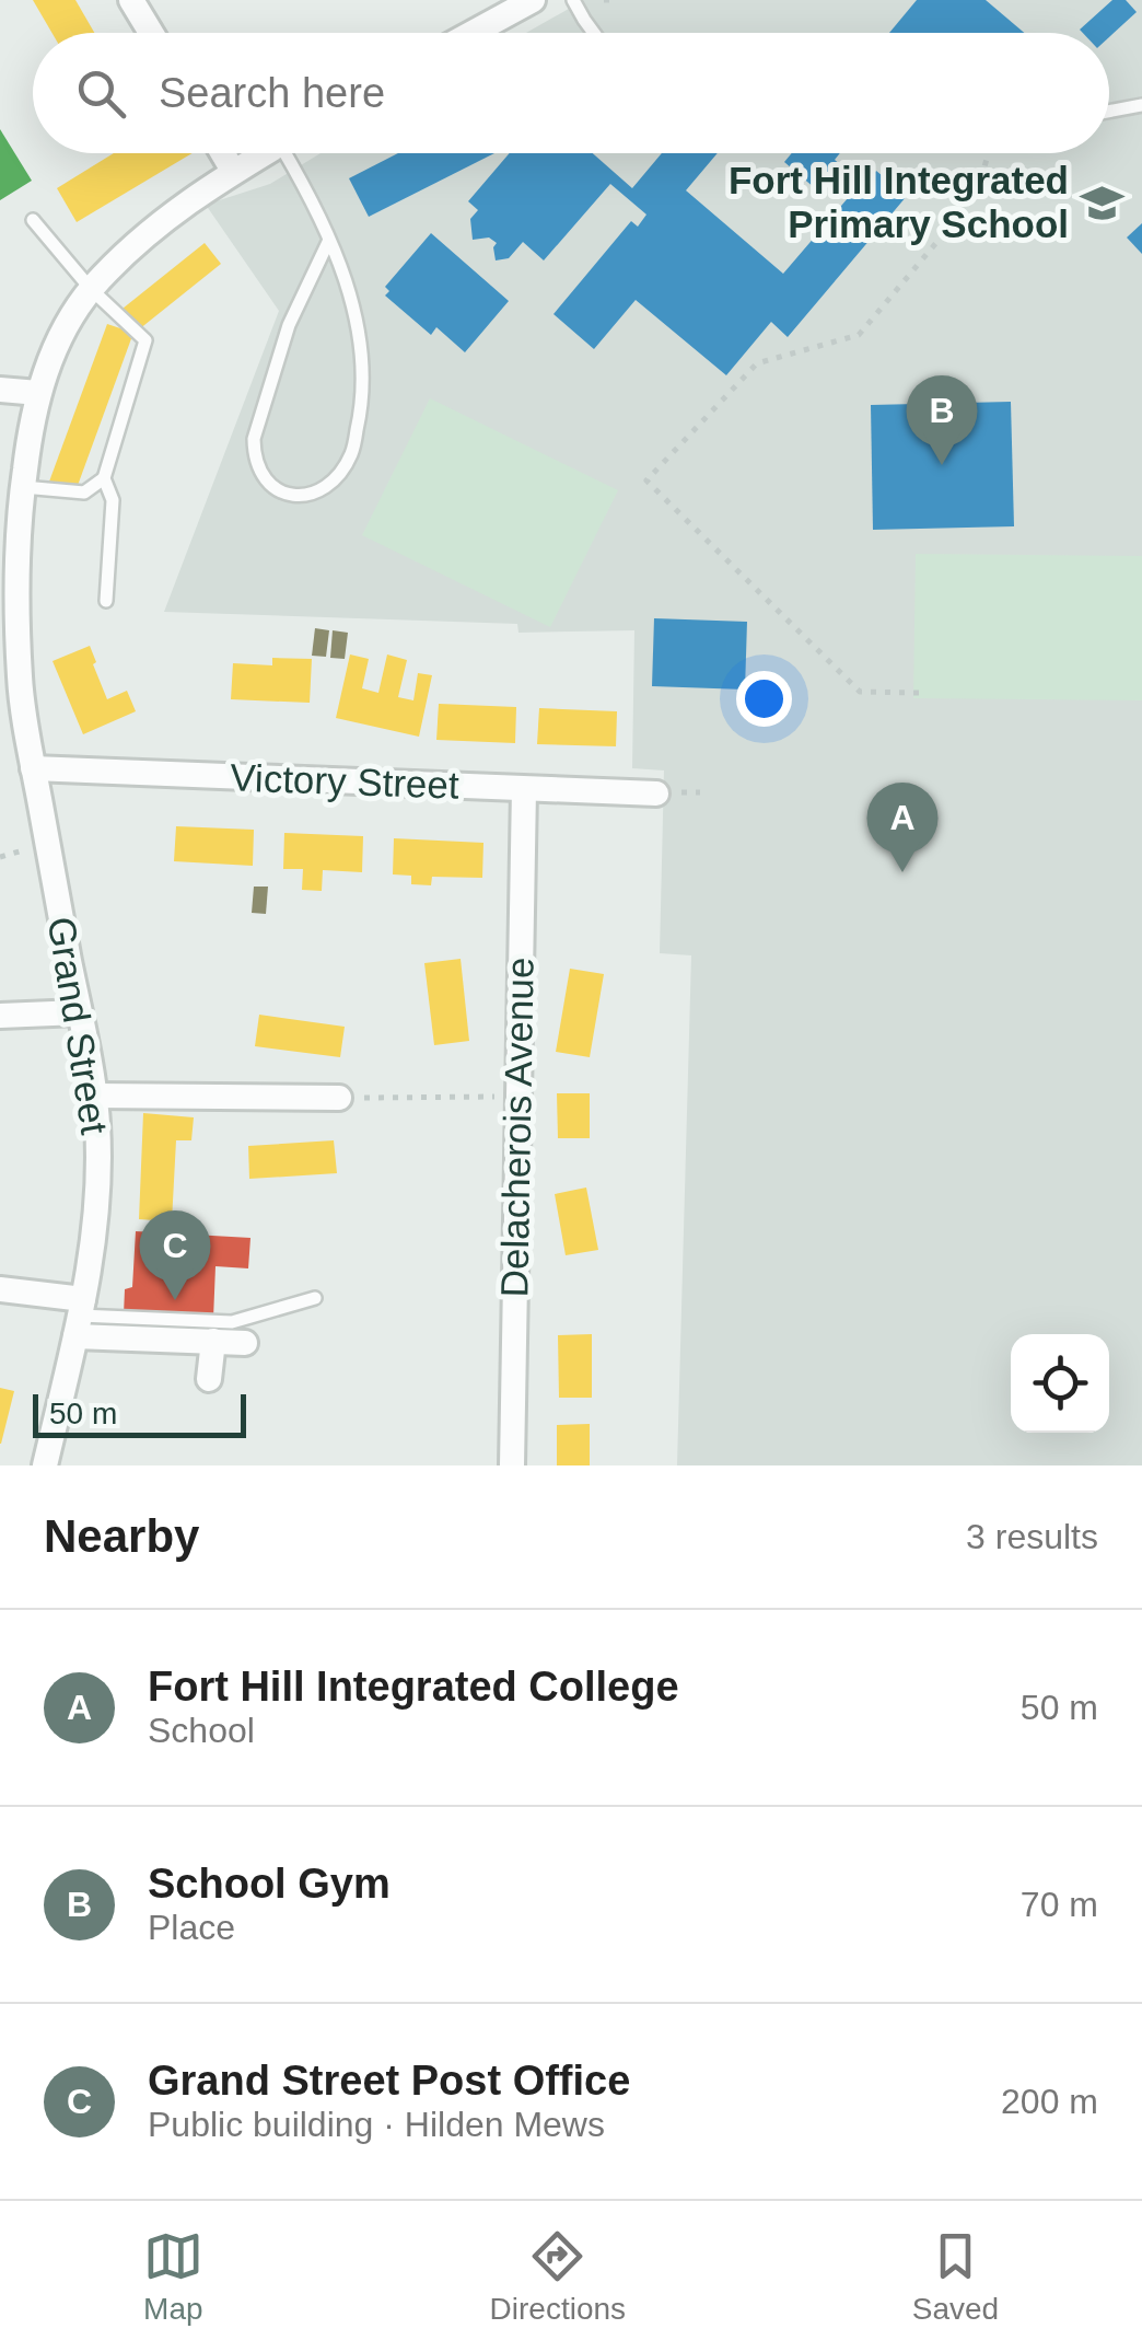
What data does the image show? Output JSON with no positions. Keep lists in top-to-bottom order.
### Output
{
  "streets": {
    "street": ["Victory Street", "Grand Street", "Delacherois Avenue"]
  },
  "crossings": [
    ["Victory Street", "Grand Street"],
    ["Victory Street", "Delacherois Avenue"]
  ],
  "places": {
    "school or university": ["Fort Hill Integrated Primary School"]
  },
  "scale_bar": "50 m",
  "page": {
    "search": "Search here",
    "pins": ["B", "A", "C"],
    "scale": "50 m",
    "heading": ["Nearby", "3 results"],
    "list": [
      {
        "mark": "A",
        "name": "Fort Hill Integrated College",
        "note": "School",
        "value": "50 m"
      },
      {
        "mark": "B",
        "name": "School Gym",
        "note": "Place",
        "value": "70 m"
      },
      {
        "mark": "C",
        "name": "Grand Street Post Office",
        "note": "Public building · Hilden Mews",
        "value": "200 m"
      }
    ],
    "nav": ["Map", "Directions", "Saved"]
  }
}
